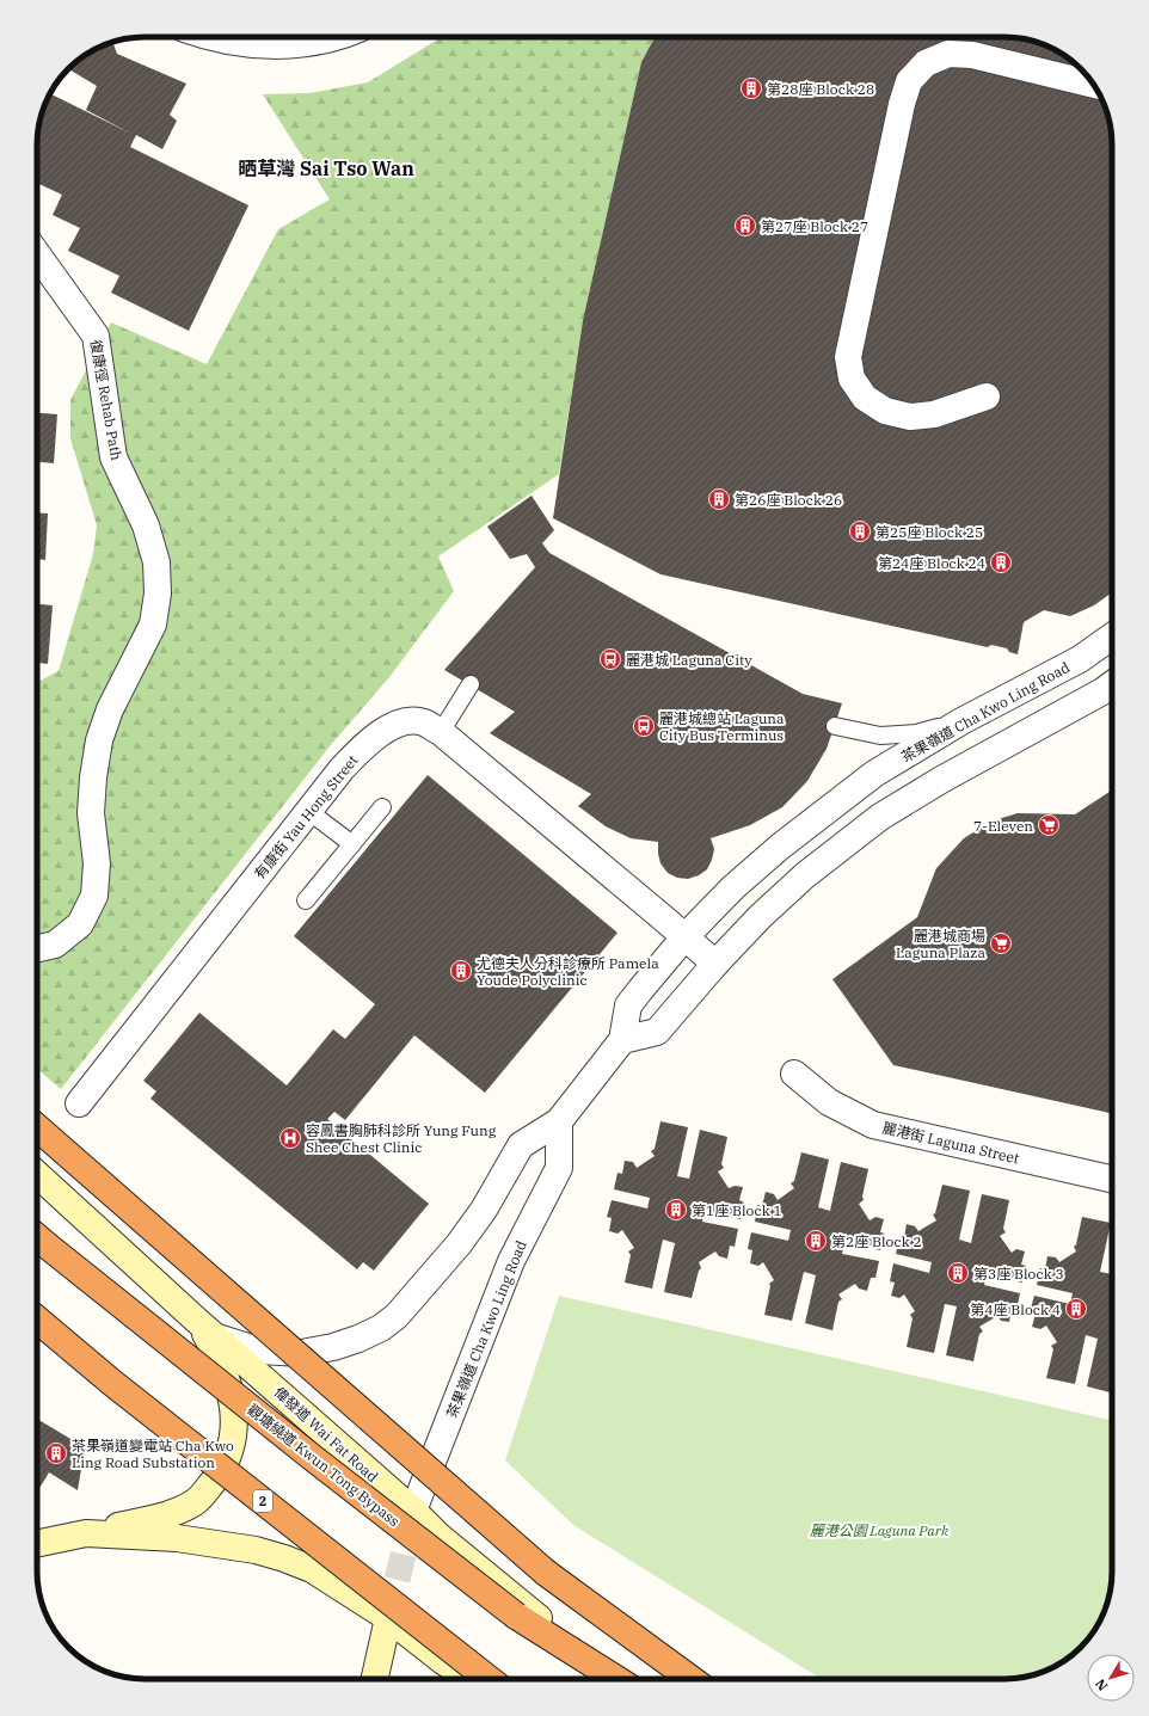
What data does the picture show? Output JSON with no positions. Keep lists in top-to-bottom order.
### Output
{
  "streets": {
    "highway": ["觀塘繞道 Kwun Tong Bypass", "2"],
    "main road": ["偉發道 Wai Fat Road"],
    "street": [
      "復康徑 Rehab Path",
      "茶果嶺道 Cha Kwo Ling Road",
      "有康街 Yau Hong Street",
      "麗港街 Laguna Street"
    ]
  },
  "crossings": [
    ["茶果嶺道 Cha Kwo Ling Road", "有康街 Yau Hong Street"],
    ["茶果嶺道 Cha Kwo Ling Road", "偉發道 Wai Fat Road"]
  ],
  "districts": ["晒草灣 Sai Tso Wan"],
  "parks": ["麗港公園 Laguna Park"],
  "places": {
    "building": [
      "第28座 Block 28",
      "第27座 Block 27",
      "第26座 Block 26",
      "第25座 Block 25",
      "第24座 Block 24",
      "尤德夫人分科診療所 Pamela Youde Polyclinic",
      "第1座 Block 1",
      "第2座 Block 2",
      "第3座 Block 3",
      "第4座 Block 4",
      "茶果嶺道變電站 Cha Kwo Ling Road Substation"
    ],
    "bus stop": ["麗港城 Laguna City", "麗港城總站 Laguna City Bus Terminus"],
    "supermarket": ["7-Eleven", "麗港城商場 Laguna Plaza"],
    "hospital": ["容鳳書胸肺科診所 Yung Fung Shee Chest Clinic"]
  },
  "north": "bottom left"
}
